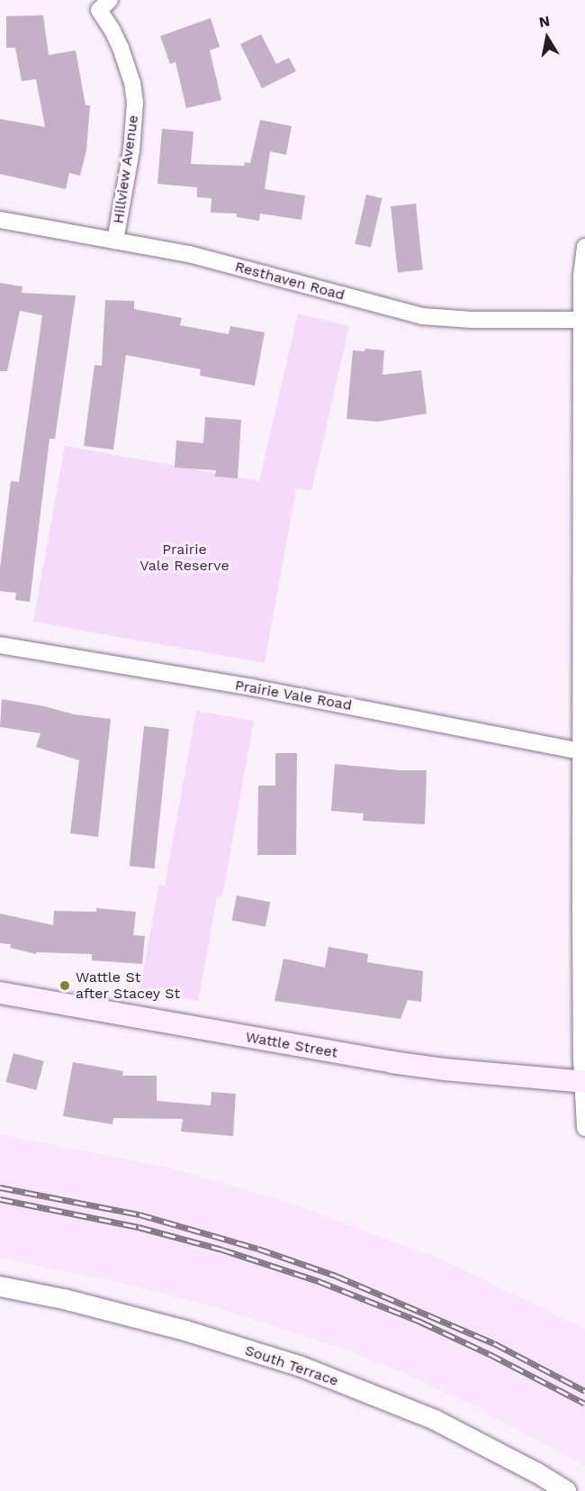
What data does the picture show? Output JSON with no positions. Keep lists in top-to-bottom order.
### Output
{
  "streets": {
    "main road": ["Wattle Street"],
    "street": [
      "Hillview Avenue",
      "Resthaven Road",
      "Prairie Vale Road",
      "South Terrace"
    ]
  },
  "crossings": [
    ["Hillview Avenue", "Resthaven Road"]
  ],
  "parks": ["Prairie Vale Reserve"],
  "places": ["Wattle St after Stacey St"],
  "north": "top"
}
